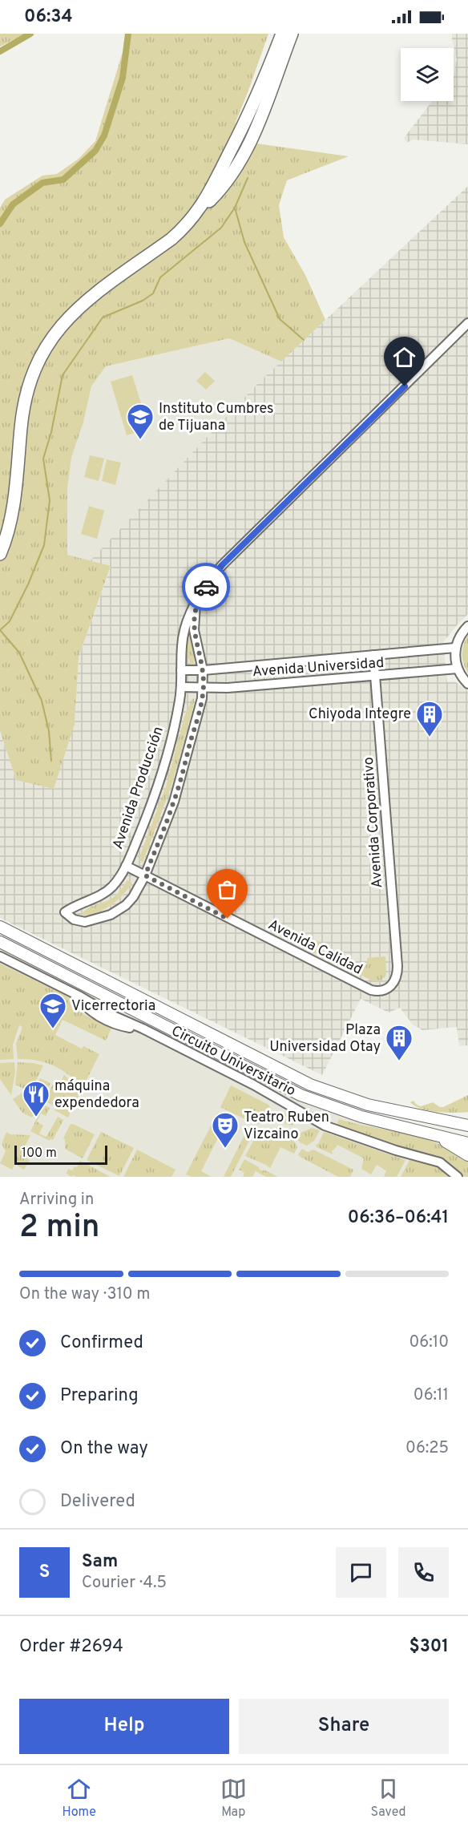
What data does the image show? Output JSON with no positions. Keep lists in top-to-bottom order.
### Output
{
  "streets": {
    "street": [
      "Avenida Universidad",
      "Avenida Producción",
      "Avenida Corporativo",
      "Avenida Calidad",
      "Circuito Universitario"
    ]
  },
  "crossings": [
    ["Avenida Universidad", "Avenida Producción"],
    ["Avenida Universidad", "Avenida Corporativo"],
    ["Avenida Producción", "Avenida Calidad"],
    ["Avenida Corporativo", "Avenida Calidad"]
  ],
  "places": {
    "school or university": ["Instituto Cumbres de Tijuana", "Vicerrectoria"],
    "building": ["Chiyoda Integre", "Plaza Universidad Otay"],
    "restaurant": ["máquina expendedora"],
    "theatre": ["Teatro Ruben Vizcaino"]
  },
  "scale_bar": "100 m",
  "page": {
    "status": "06:34",
    "scale": "100 m",
    "heading": ["2 min", "Arriving in", "06:36–06:41"],
    "panel": [
      "Sam",
      "Courier · 4.5",
      "Order #2694",
      "$301"
    ],
    "bar": "On the way · 310 m",
    "list": [
      ["Confirmed", "06:10"],
      ["Preparing", "06:11"],
      ["On the way", "06:25"],
      "Delivered"
    ],
    "round": "S",
    "buttons": ["Help", "Share"],
    "tabs": ["Home", "Map", "Saved"]
  }
}
